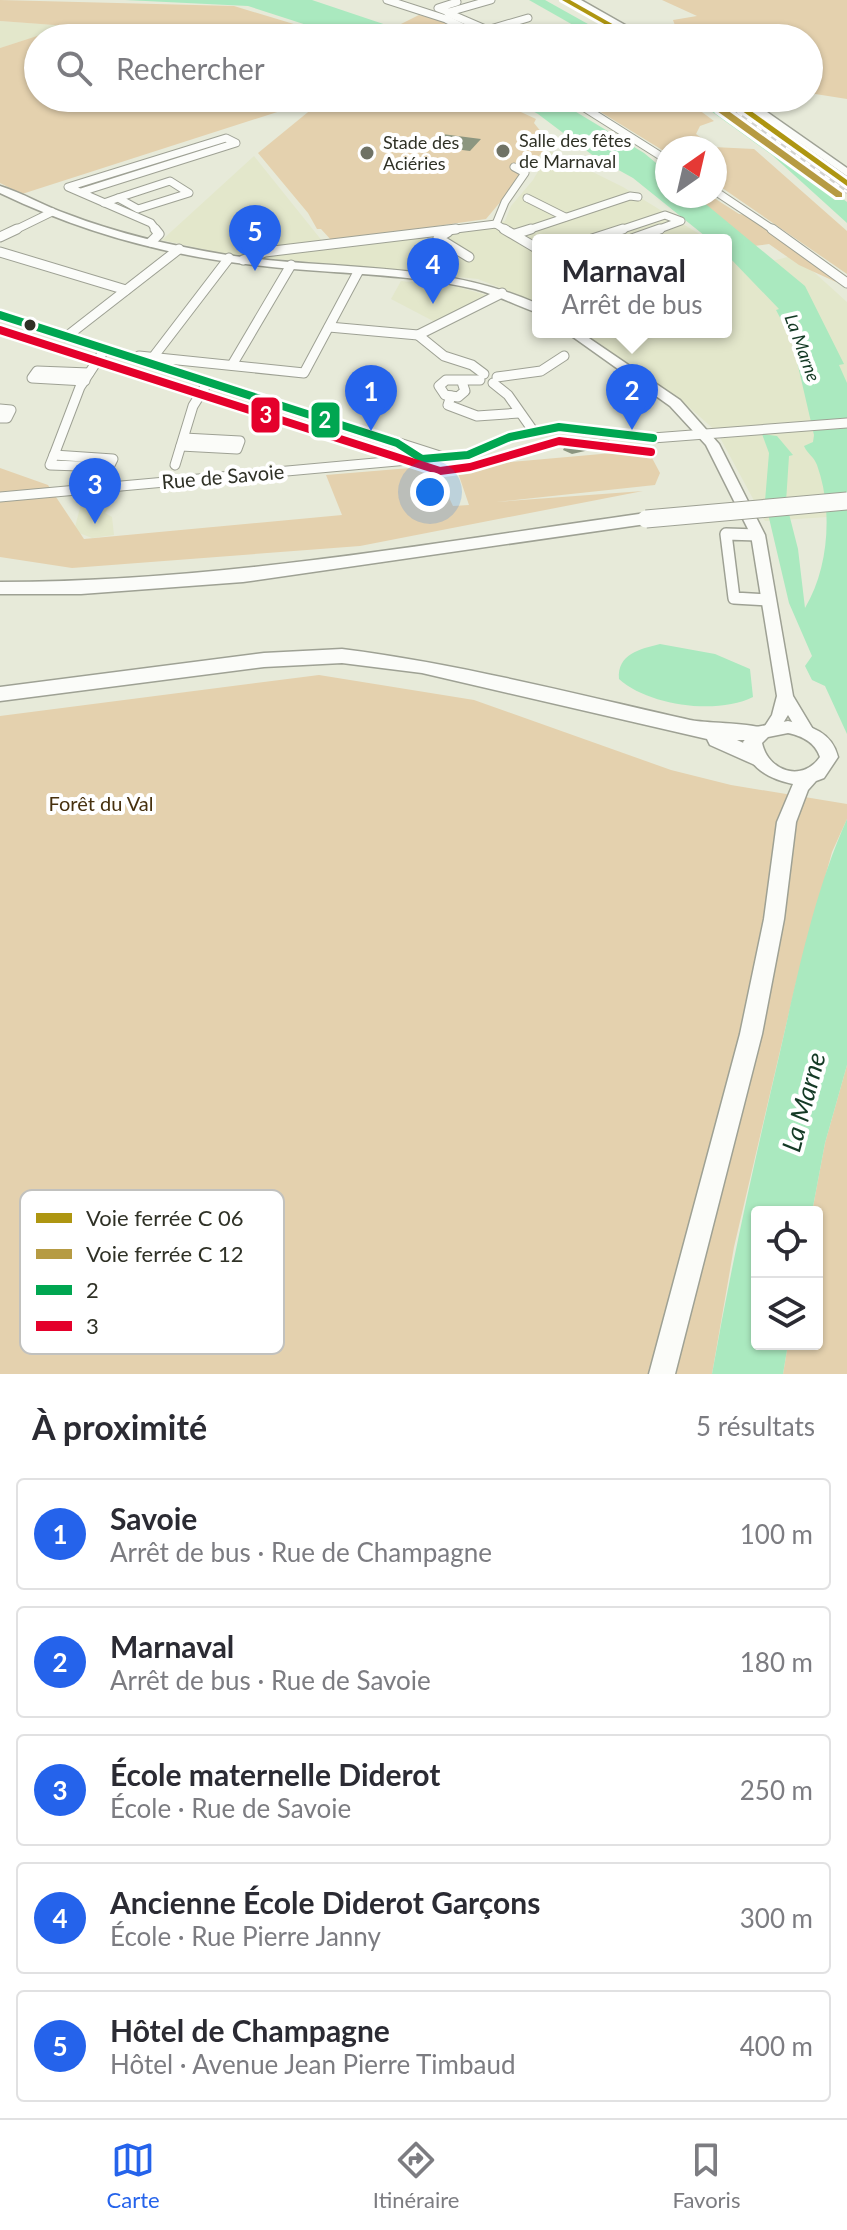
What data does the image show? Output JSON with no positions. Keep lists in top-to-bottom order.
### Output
{
  "streets": {
    "street": ["Rue de Savoie"]
  },
  "water": ["La Marne"],
  "parks": ["Forêt du Val"],
  "places": ["Salle des fêtes de Marnaval", "Stade des Aciéries"],
  "lines": ["transit line 2", "transit line 3"],
  "legend": [
    "Voie ferrée C 06",
    "Voie ferrée C 12",
    "2",
    "3"
  ],
  "north": "top right",
  "page": {
    "search": "Rechercher",
    "pins": [
      "5",
      "4",
      "2",
      "1",
      "3"
    ],
    "popup": ["Marnaval", "Arrêt de bus"],
    "heading": ["À proximité", "5 résultats"],
    "list": [
      {
        "mark": "1",
        "name": "Savoie",
        "note": "Arrêt de bus · Rue de Champagne",
        "value": "100 m"
      },
      {
        "mark": "2",
        "name": "Marnaval",
        "note": "Arrêt de bus · Rue de Savoie",
        "value": "180 m"
      },
      {
        "mark": "3",
        "name": "École maternelle Diderot",
        "note": "École · Rue de Savoie",
        "value": "250 m"
      },
      {
        "mark": "4",
        "name": "Ancienne École Diderot Garçons",
        "note": "École · Rue Pierre Janny",
        "value": "300 m"
      },
      {
        "mark": "5",
        "name": "Hôtel de Champagne",
        "note": "Hôtel · Avenue Jean Pierre Timbaud",
        "value": "400 m"
      }
    ],
    "nav": ["Carte", "Itinéraire", "Favoris"]
  }
}
